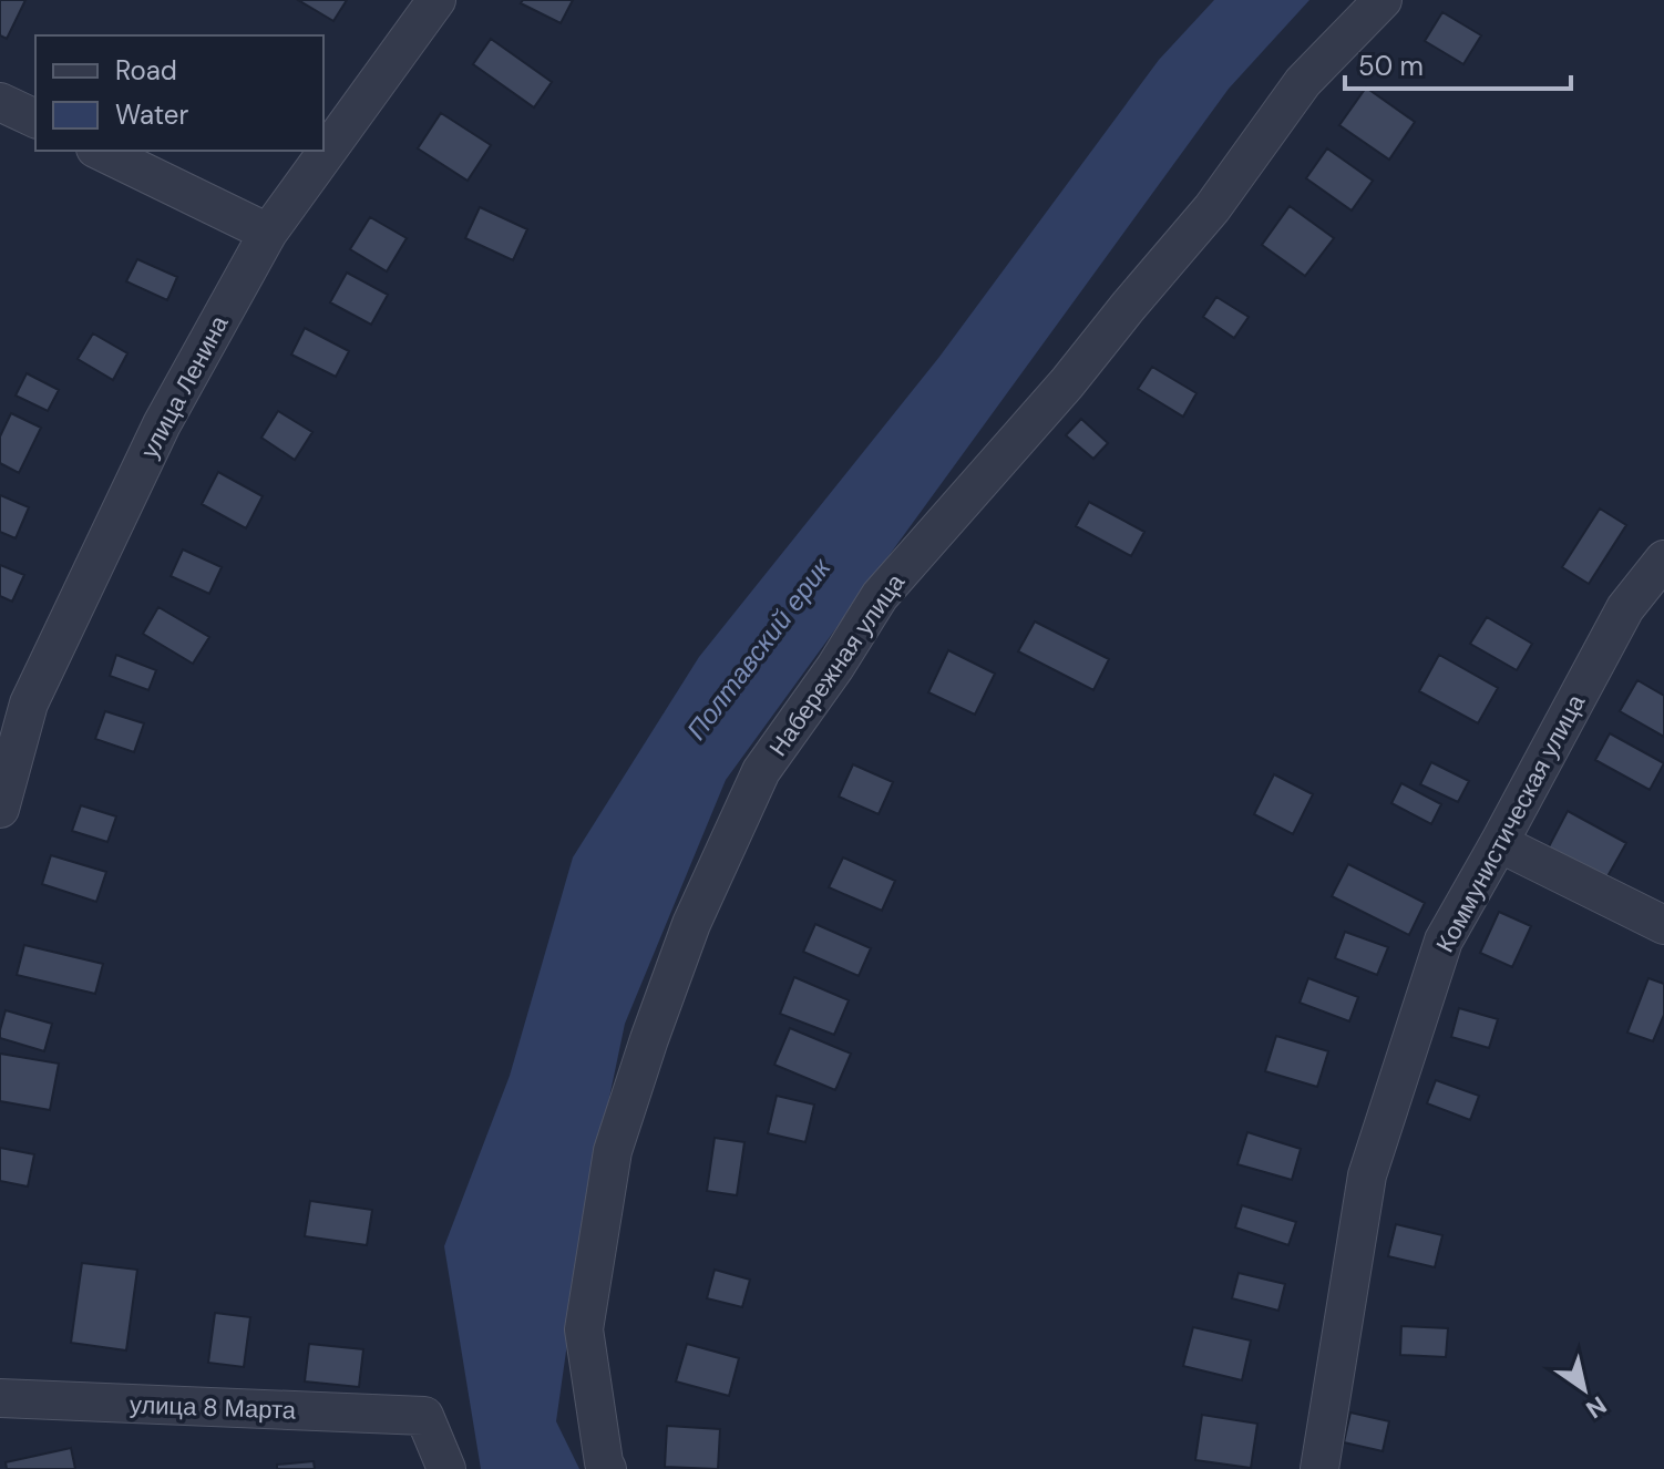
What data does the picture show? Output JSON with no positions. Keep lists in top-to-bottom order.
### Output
{
  "streets": {
    "street": [
      "улица Ленина",
      "Набережная улица",
      "Коммунистическая улица",
      "улица 8 Марта"
    ]
  },
  "water": ["Полтавский ерик"],
  "legend": ["Road", "Water"],
  "scale_bar": "50 m",
  "north": "bottom right"
}
